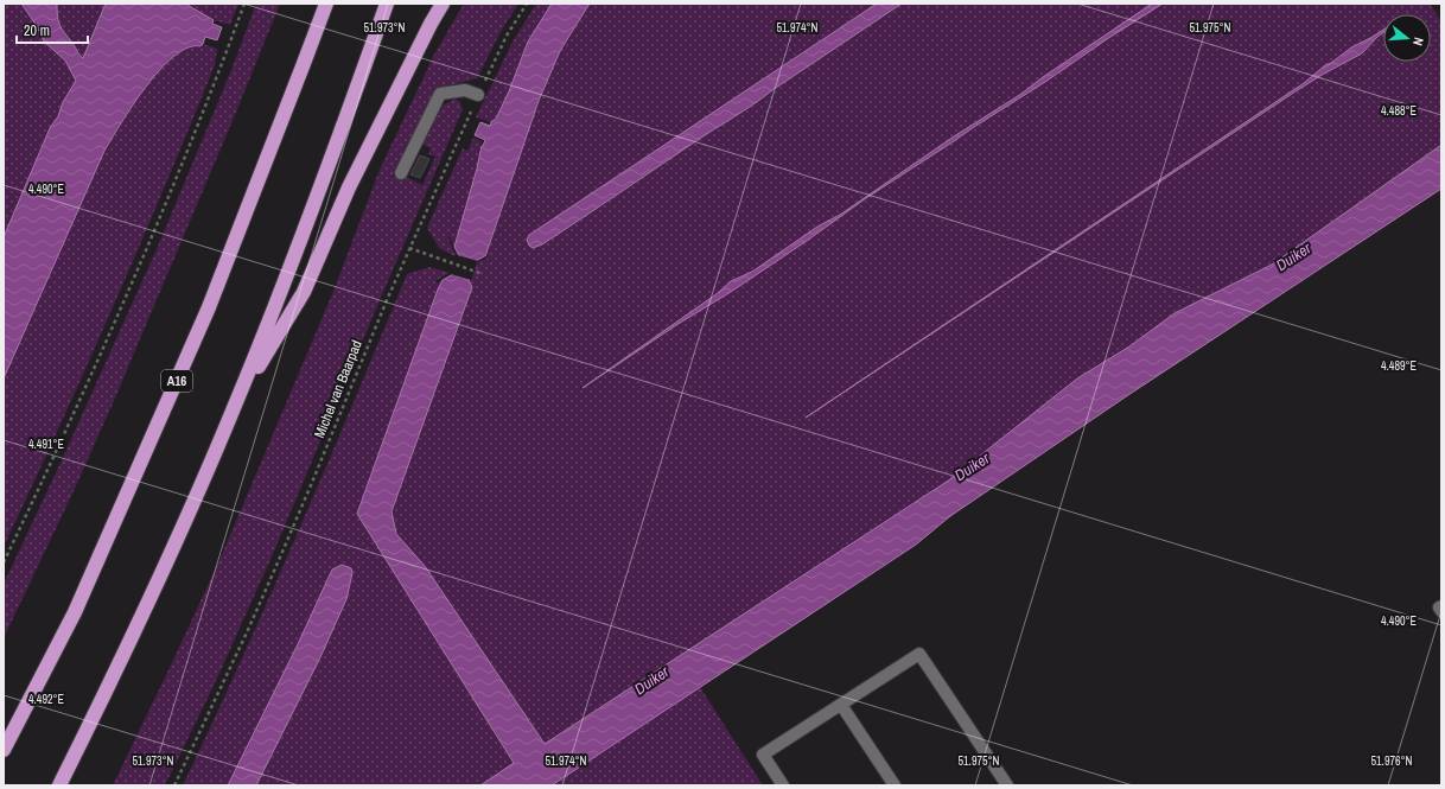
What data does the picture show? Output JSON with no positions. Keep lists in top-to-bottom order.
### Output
{
  "streets": {
    "highway": ["A16"],
    "path": ["Michel van Baarpad"]
  },
  "water": ["Duiker"],
  "scale_bar": "20 m",
  "north": "right",
  "coordinates": [
    "51.973°N",
    "51.974°N",
    "51.975°N",
    "4.488°E",
    "4.490°E",
    "4.489°E",
    "4.491°E",
    "4.492°E",
    "51.976°N"
  ]
}
